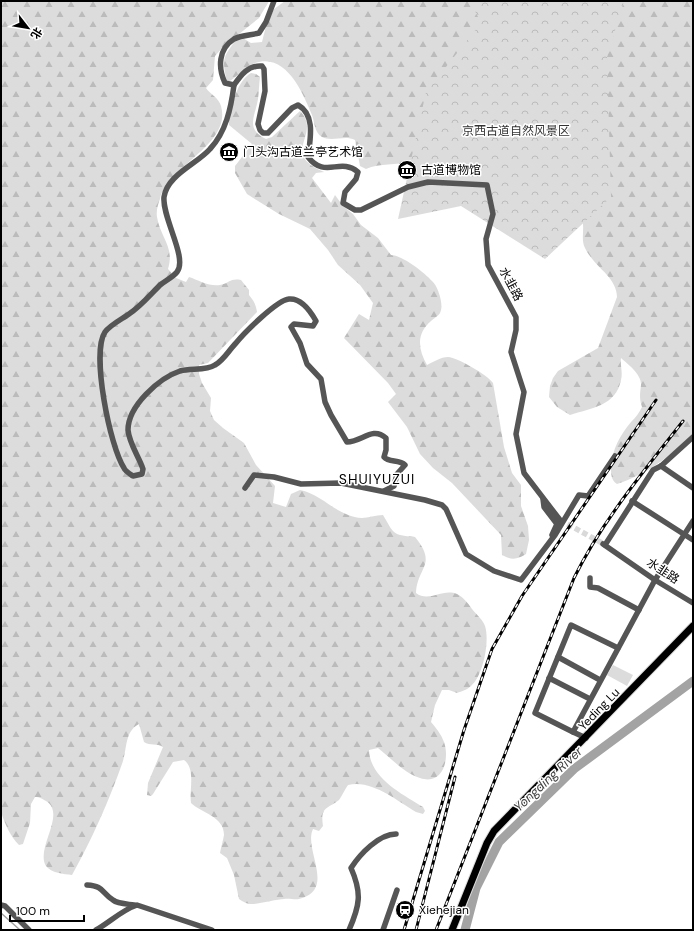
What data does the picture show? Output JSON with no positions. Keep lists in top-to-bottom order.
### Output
{
  "streets": {
    "main road": ["Yeding Lu"],
    "street": ["水韭路"]
  },
  "districts": ["SHUIYUZUI"],
  "water": ["Yongding River"],
  "parks": ["京西古道自然风景区"],
  "places": {
    "museum": ["门头沟古道兰亭艺术馆", "古道博物馆"],
    "station": ["Xiehejian"]
  },
  "scale_bar": "100 m",
  "north": "bottom right"
}
